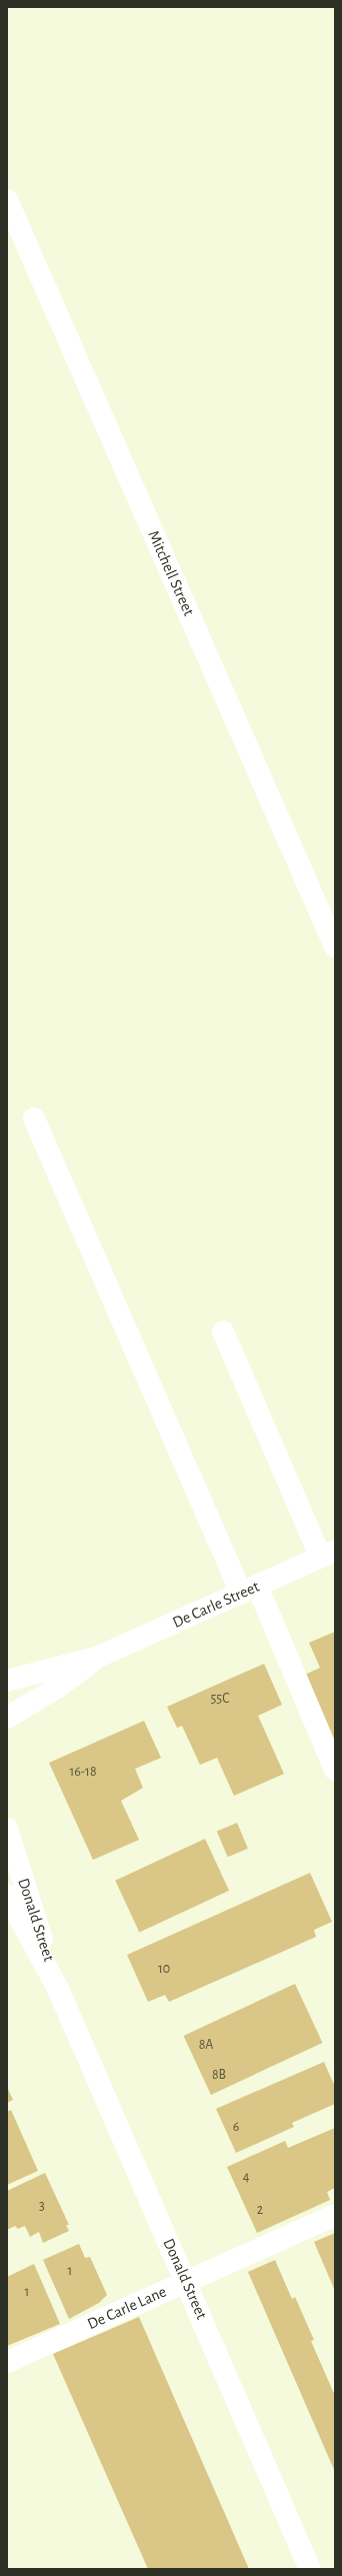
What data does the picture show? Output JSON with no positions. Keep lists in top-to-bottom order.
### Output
{
  "streets": {
    "street": [
      "Mitchell Street",
      "De Carle Street",
      "Donald Street",
      "De Carle Lane"
    ]
  },
  "crossings": [
    ["Donald Street", "De Carle Lane"]
  ],
  "house_numbers": [
    "55C",
    "16-18",
    "10",
    "8A",
    "8B",
    "6",
    "4",
    "3",
    "2",
    "1",
    "1"
  ]
}
